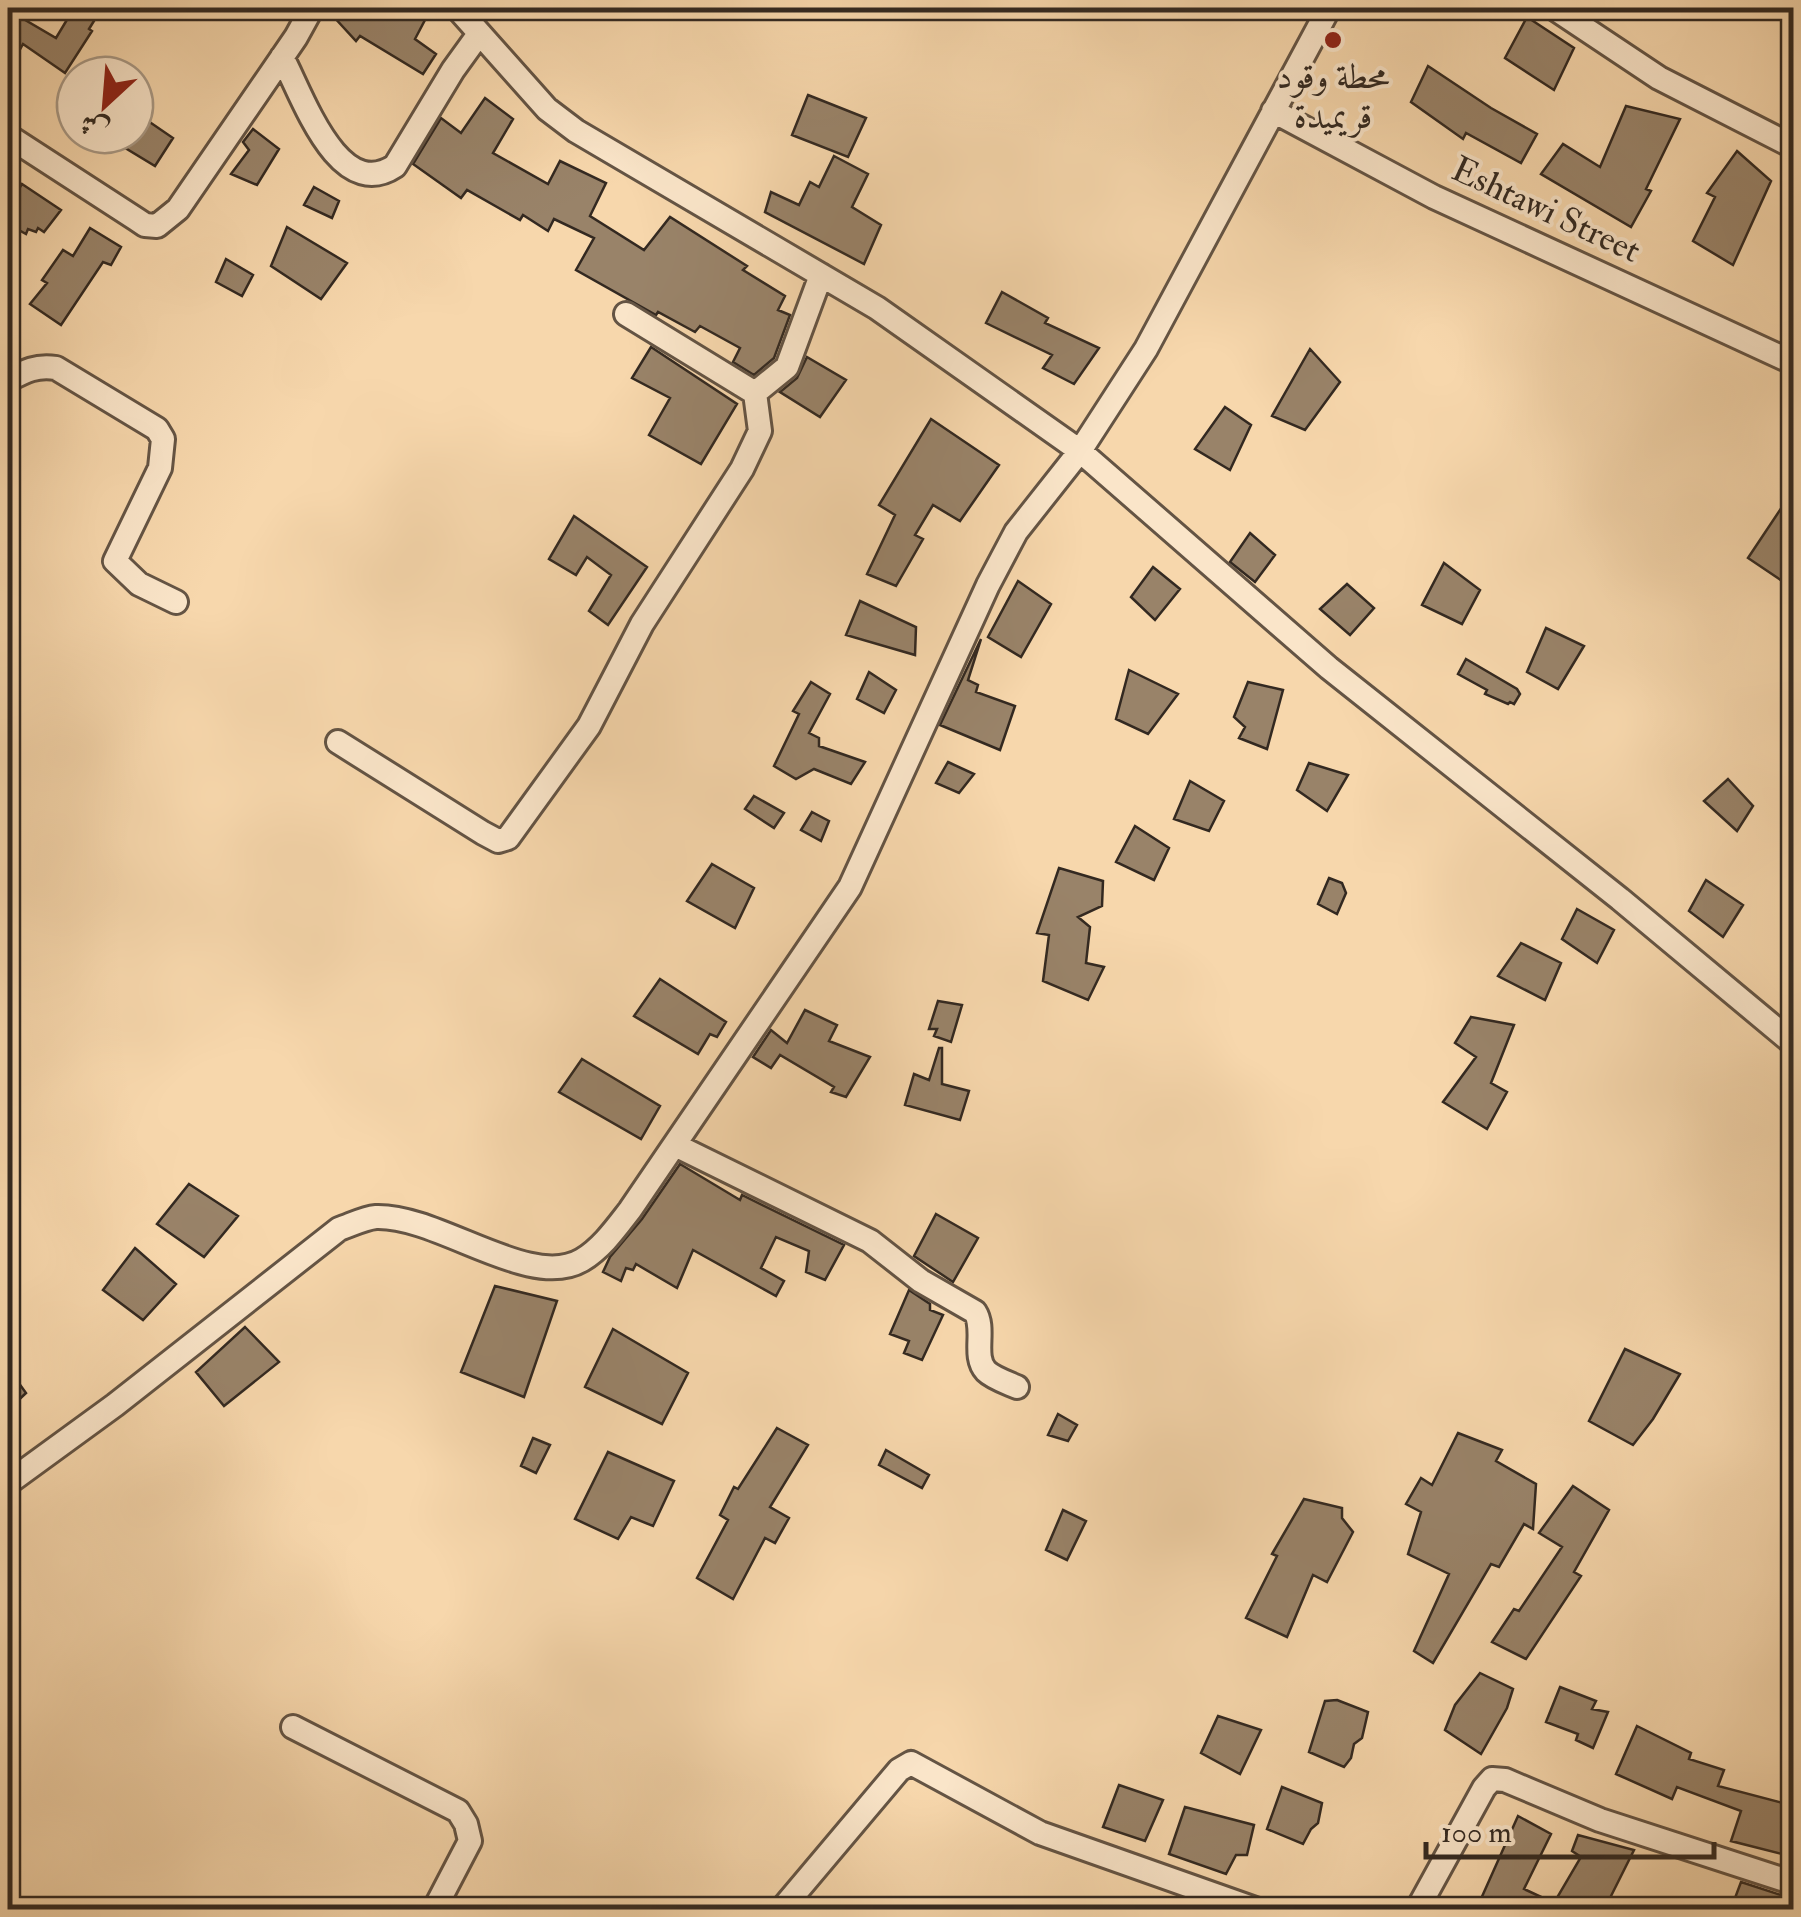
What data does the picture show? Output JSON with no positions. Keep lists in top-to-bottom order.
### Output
{
  "streets": {
    "street": ["Eshtawi Street"]
  },
  "places": ["محطة وقود قريميدة"],
  "scale_bar": "100 m",
  "north": "bottom left"
}
